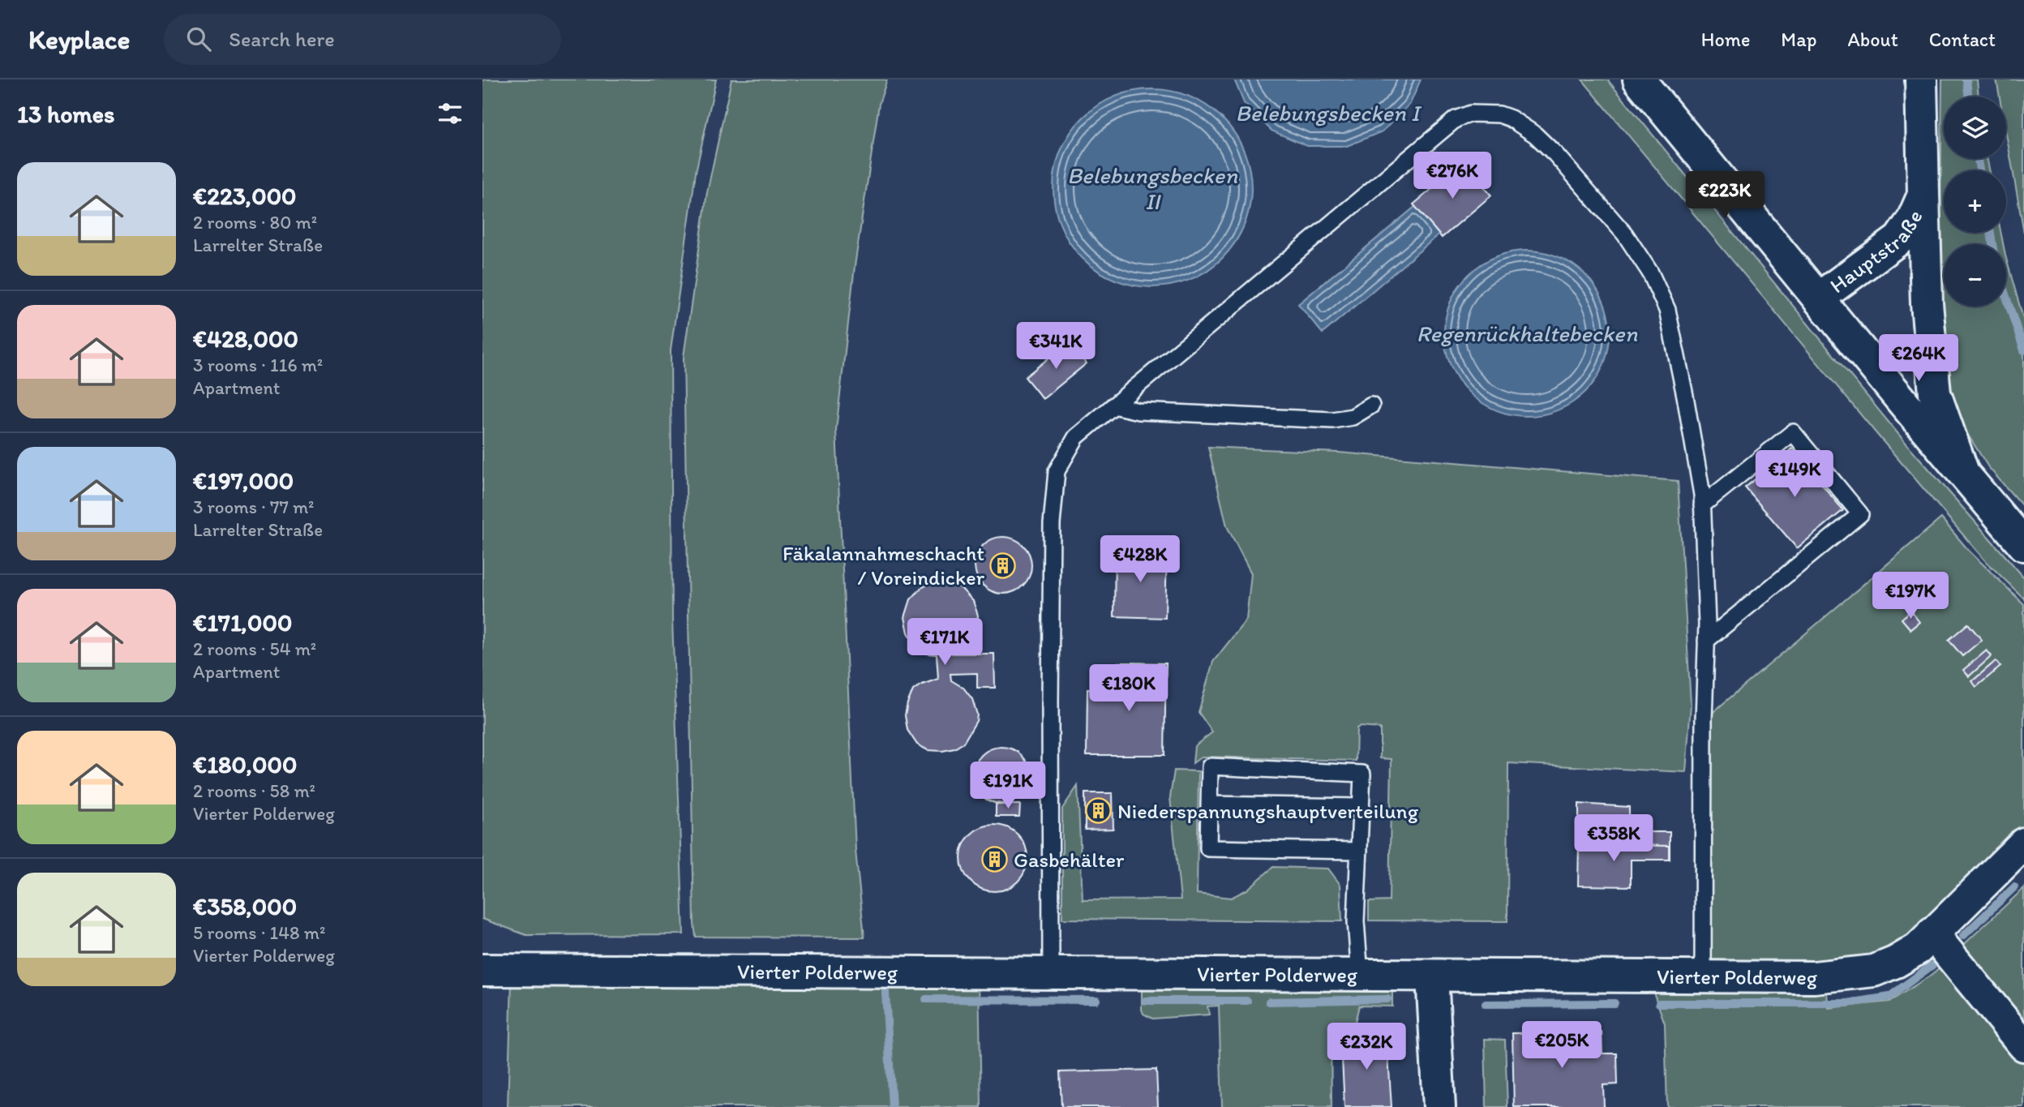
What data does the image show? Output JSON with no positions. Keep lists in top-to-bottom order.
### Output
{
  "streets": {
    "street": ["Hauptstraße", "Vierter Polderweg"]
  },
  "water": ["Belebungsbecken I", "Belebungsbecken II", "Regenrückhaltebecken"],
  "places": {
    "building": ["Fäkalannahmeschacht / Voreindicker", "Niederspannungshauptverteilung", "Gasbehälter"]
  },
  "page": {
    "header": "Keyplace",
    "search": "Search here",
    "nav": [
      "Home",
      "Map",
      "About",
      "Contact"
    ],
    "heading": "13 homes",
    "map_buttons": ["+", "−"],
    "list": [
      {
        "name": "€223,000",
        "note": "2 rooms · 80 m² · Larrelter Straße"
      },
      {
        "name": "€428,000",
        "note": "3 rooms · 116 m² · Apartment"
      },
      {
        "name": "€197,000",
        "note": "3 rooms · 77 m² · Larrelter Straße"
      },
      {
        "name": "€171,000",
        "note": "2 rooms · 54 m² · Apartment"
      },
      {
        "name": "€180,000",
        "note": "2 rooms · 58 m² · Vierter Polderweg"
      },
      {
        "name": "€358,000",
        "note": "5 rooms · 148 m² · Vierter Polderweg"
      }
    ],
    "price": [
      "€276K",
      "€223K",
      "€341K",
      "€264K",
      "€149K",
      "€428K",
      "€197K",
      "€171K",
      "€180K",
      "€191K",
      "€358K",
      "€205K",
      "€232K"
    ]
  }
}
